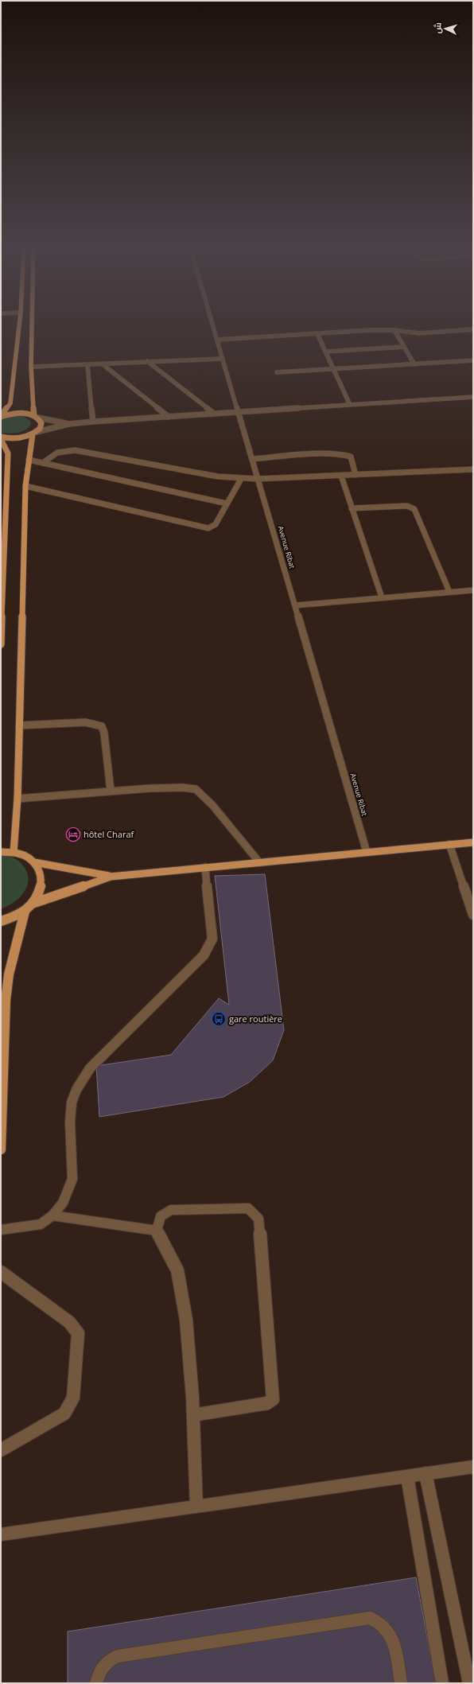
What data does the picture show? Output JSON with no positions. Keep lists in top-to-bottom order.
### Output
{
  "streets": {
    "street": ["Avenue Ribat"]
  },
  "places": {
    "hotel": ["hôtel Charaf"],
    "bus stop": ["gare routière"]
  },
  "north": "left"
}
